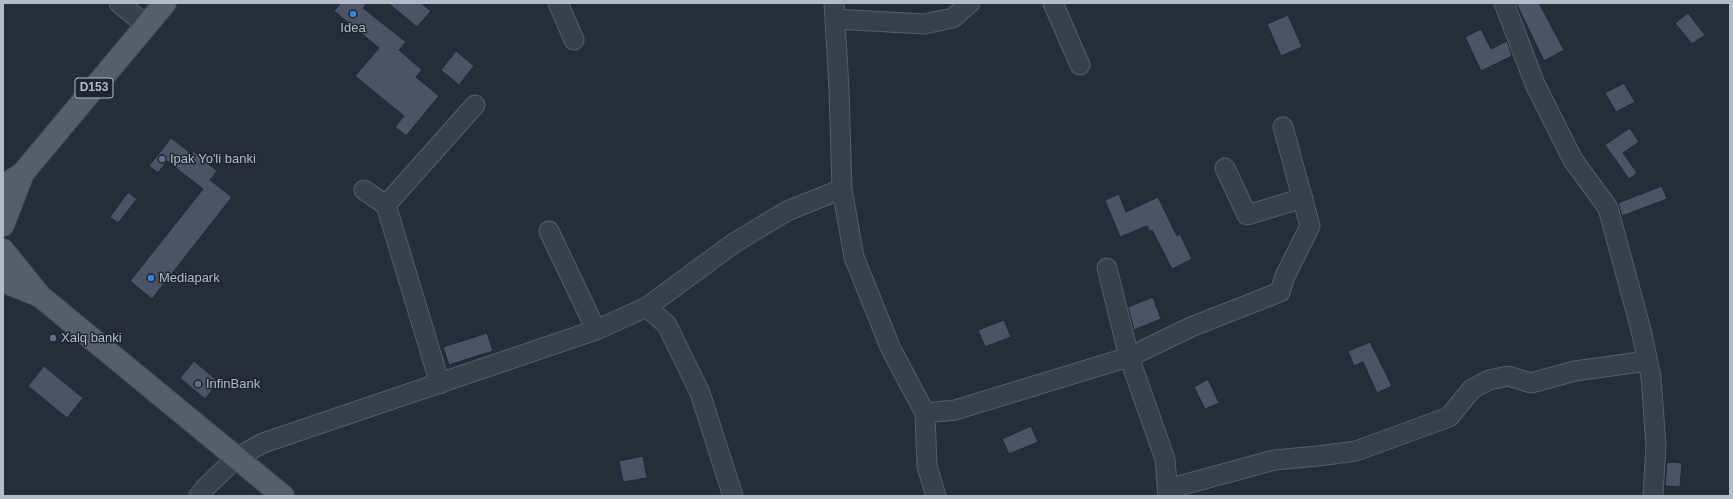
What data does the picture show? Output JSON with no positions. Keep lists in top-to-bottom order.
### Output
{
  "streets": {
    "main road": ["D153"]
  },
  "places": [
    "Idea",
    "Ipak Yo'li banki",
    "Mediapark",
    "Xalq banki",
    "InfinBank"
  ]
}
